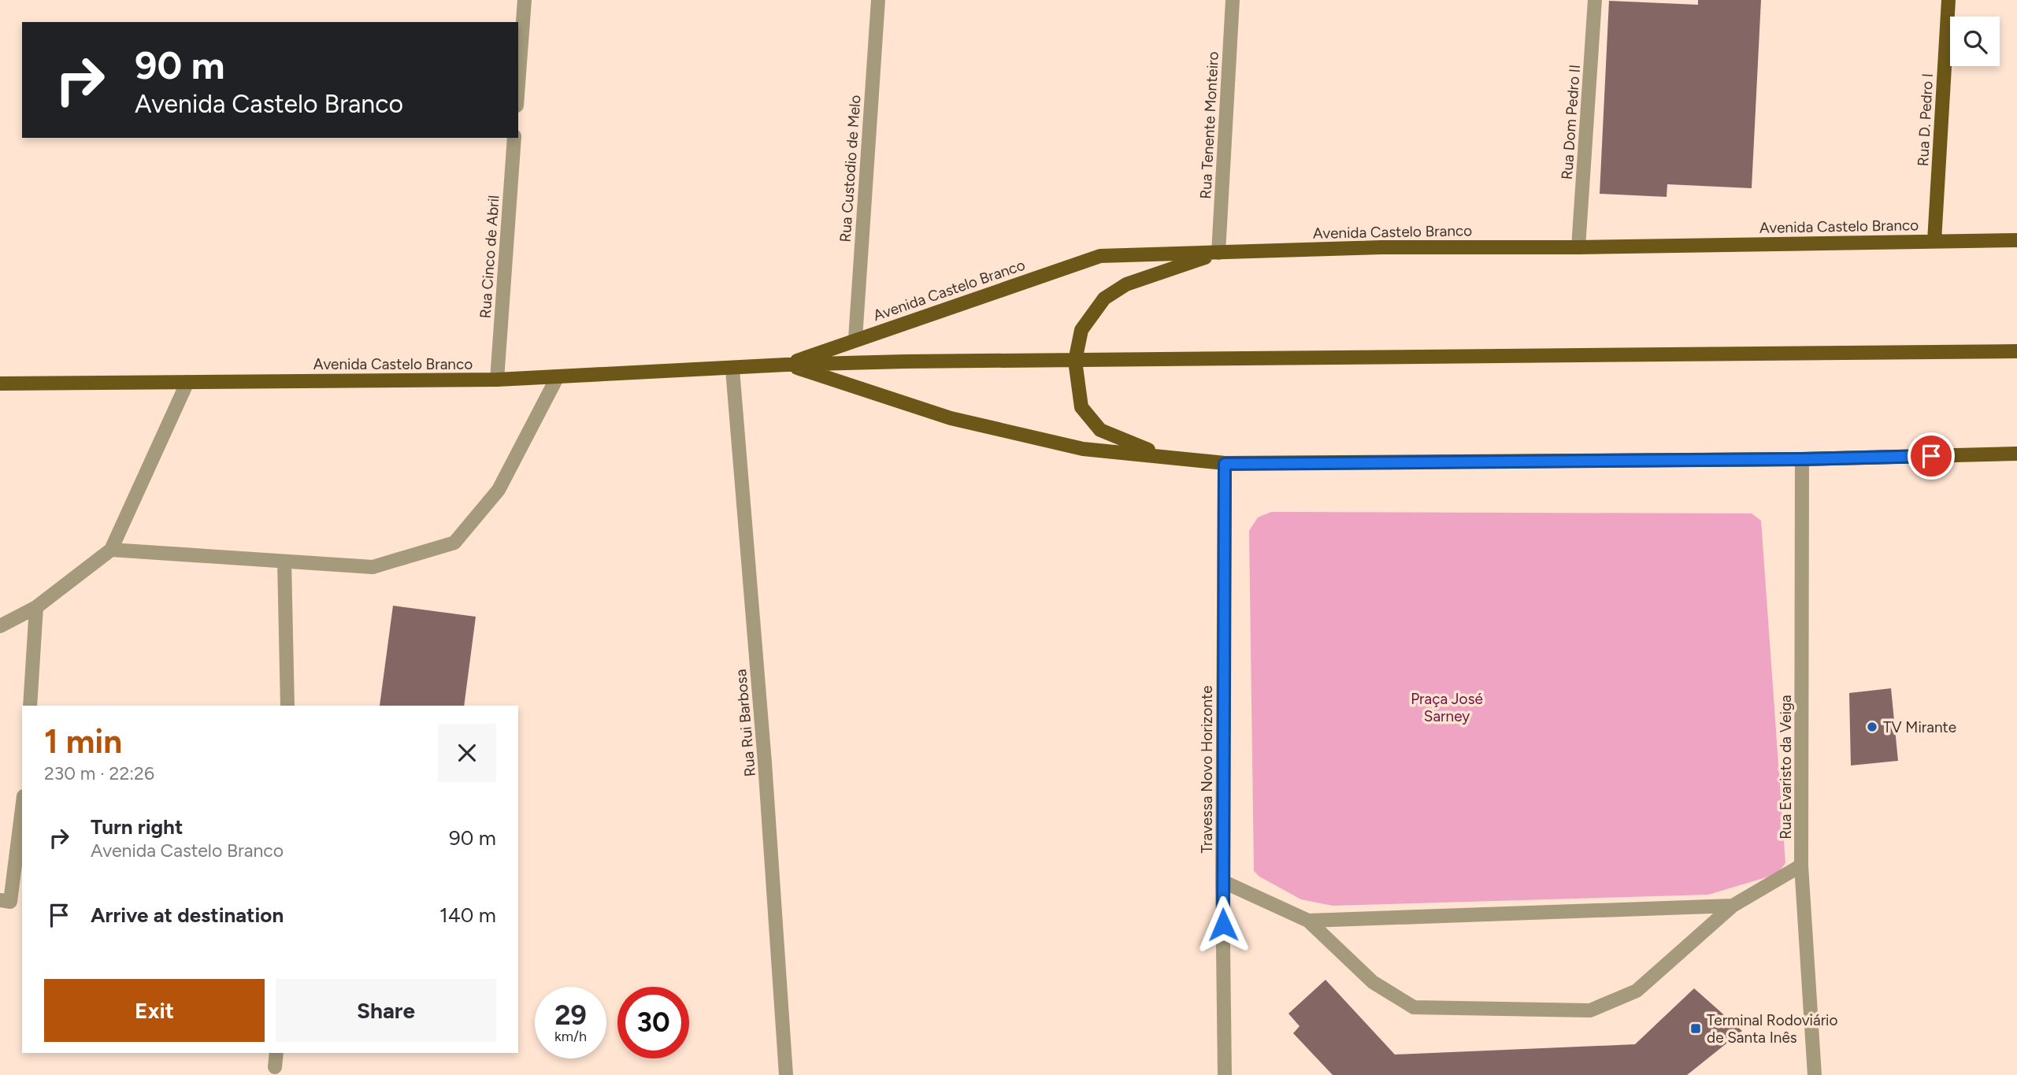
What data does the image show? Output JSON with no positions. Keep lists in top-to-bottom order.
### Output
{
  "streets": {
    "main road": ["Rua D. Pedro I", "Avenida Castelo Branco"],
    "street": [
      "Rua Dom Pedro II",
      "Rua Tenente Monteiro",
      "Rua Custodio de Melo",
      "Rua Cinco de Abril",
      "Rua Rui Barbosa",
      "Rua Evaristo da Veiga",
      "Travessa Novo Horizonte"
    ]
  },
  "crossings": [
    ["Rua D. Pedro I", "Avenida Castelo Branco"],
    ["Rua Dom Pedro II", "Avenida Castelo Branco"],
    ["Rua Tenente Monteiro", "Avenida Castelo Branco"],
    ["Rua Custodio de Melo", "Avenida Castelo Branco"],
    ["Avenida Castelo Branco", "Rua Cinco de Abril"],
    ["Avenida Castelo Branco", "Rua Rui Barbosa"],
    ["Avenida Castelo Branco", "Rua Evaristo da Veiga"],
    ["Avenida Castelo Branco", "Travessa Novo Horizonte"]
  ],
  "parks": ["Praça José Sarney"],
  "places": {
    "other": ["TV Mirante"],
    "transit": ["Terminal Rodoviário de Santa Inês"]
  },
  "page": {
    "turn": ["90 m", "Avenida Castelo Branco"],
    "heading": ["1 min", "230 m · 22:26"],
    "list": [
      {
        "name": "Turn right",
        "note": "Avenida Castelo Branco",
        "value": "90 m"
      },
      {
        "name": "Arrive at destination",
        "value": "140 m"
      }
    ],
    "buttons": ["Exit", "Share"],
    "speed": "29 km/h",
    "limit": "30"
  }
}
